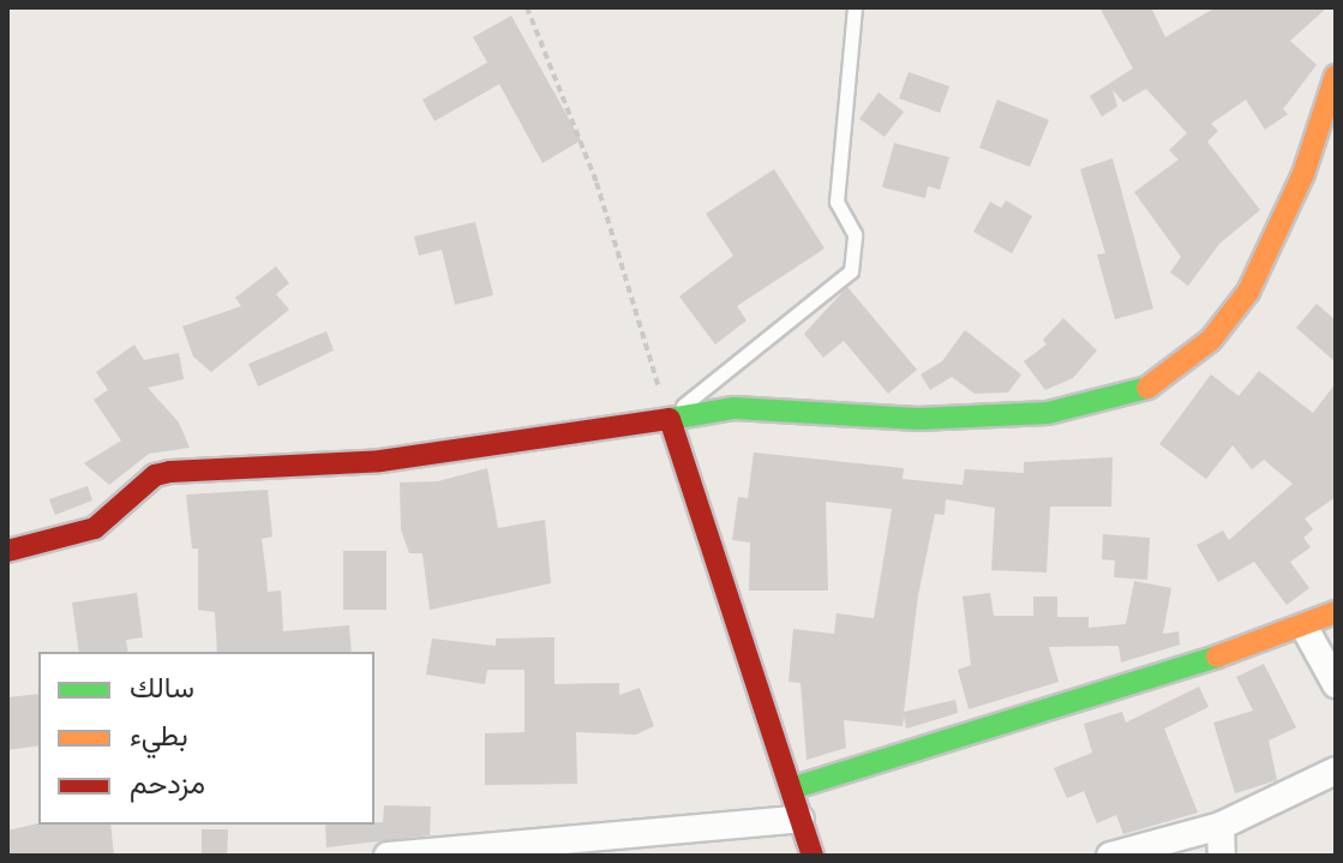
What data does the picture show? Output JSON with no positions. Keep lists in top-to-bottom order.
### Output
{
  "legend": ["سالك", "بطيء", "مزدحم"]
}
